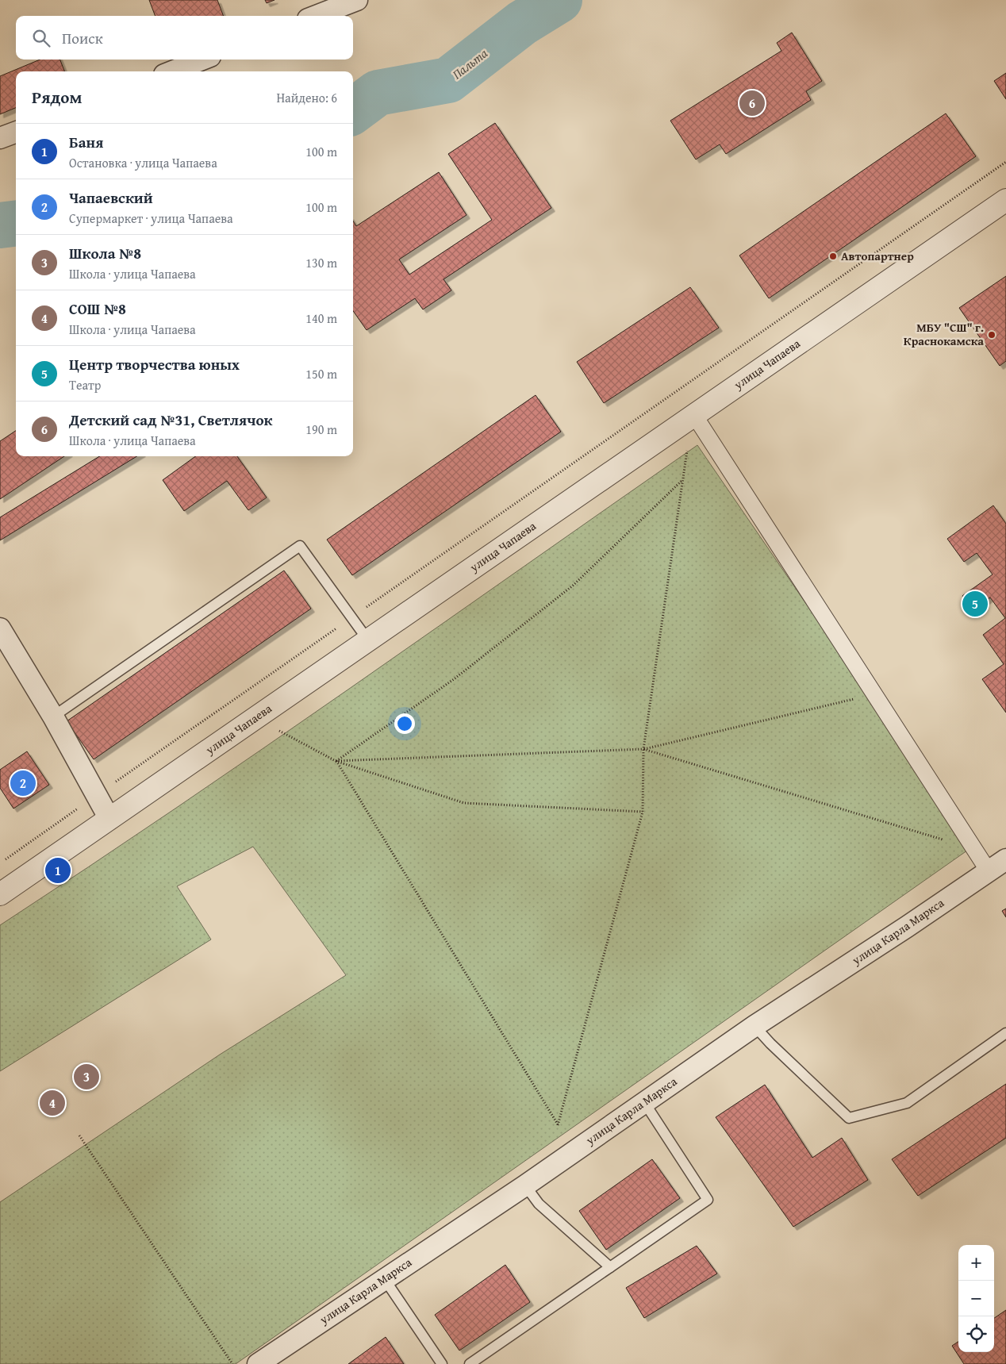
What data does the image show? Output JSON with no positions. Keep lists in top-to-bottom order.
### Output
{
  "streets": {
    "street": ["улица Чапаева", "улица Карла Маркса"]
  },
  "water": ["Пальта"],
  "places": ["Автопартнер", "МБУ \"СШ\" г. Краснокамска"],
  "page": {
    "search": "Поиск",
    "heading": ["Рядом", "Найдено: 6"],
    "pins": [
      "6",
      "5",
      "2",
      "1",
      "3",
      "4"
    ],
    "list": [
      {
        "mark": "1",
        "name": "Баня",
        "note": "Остановка · улица Чапаева",
        "value": "100 m"
      },
      {
        "mark": "2",
        "name": "Чапаевский",
        "note": "Супермаркет · улица Чапаева",
        "value": "100 m"
      },
      {
        "mark": "3",
        "name": "Школа №8",
        "note": "Школа · улица Чапаева",
        "value": "130 m"
      },
      {
        "mark": "4",
        "name": "СОШ №8",
        "note": "Школа · улица Чапаева",
        "value": "140 m"
      },
      {
        "mark": "5",
        "name": "Центр творчества юных",
        "note": "Театр",
        "value": "150 m"
      },
      {
        "mark": "6",
        "name": "Детский сад №31, Светлячок",
        "note": "Школа · улица Чапаева",
        "value": "190 m"
      }
    ],
    "map_buttons": ["+", "−"]
  }
}
